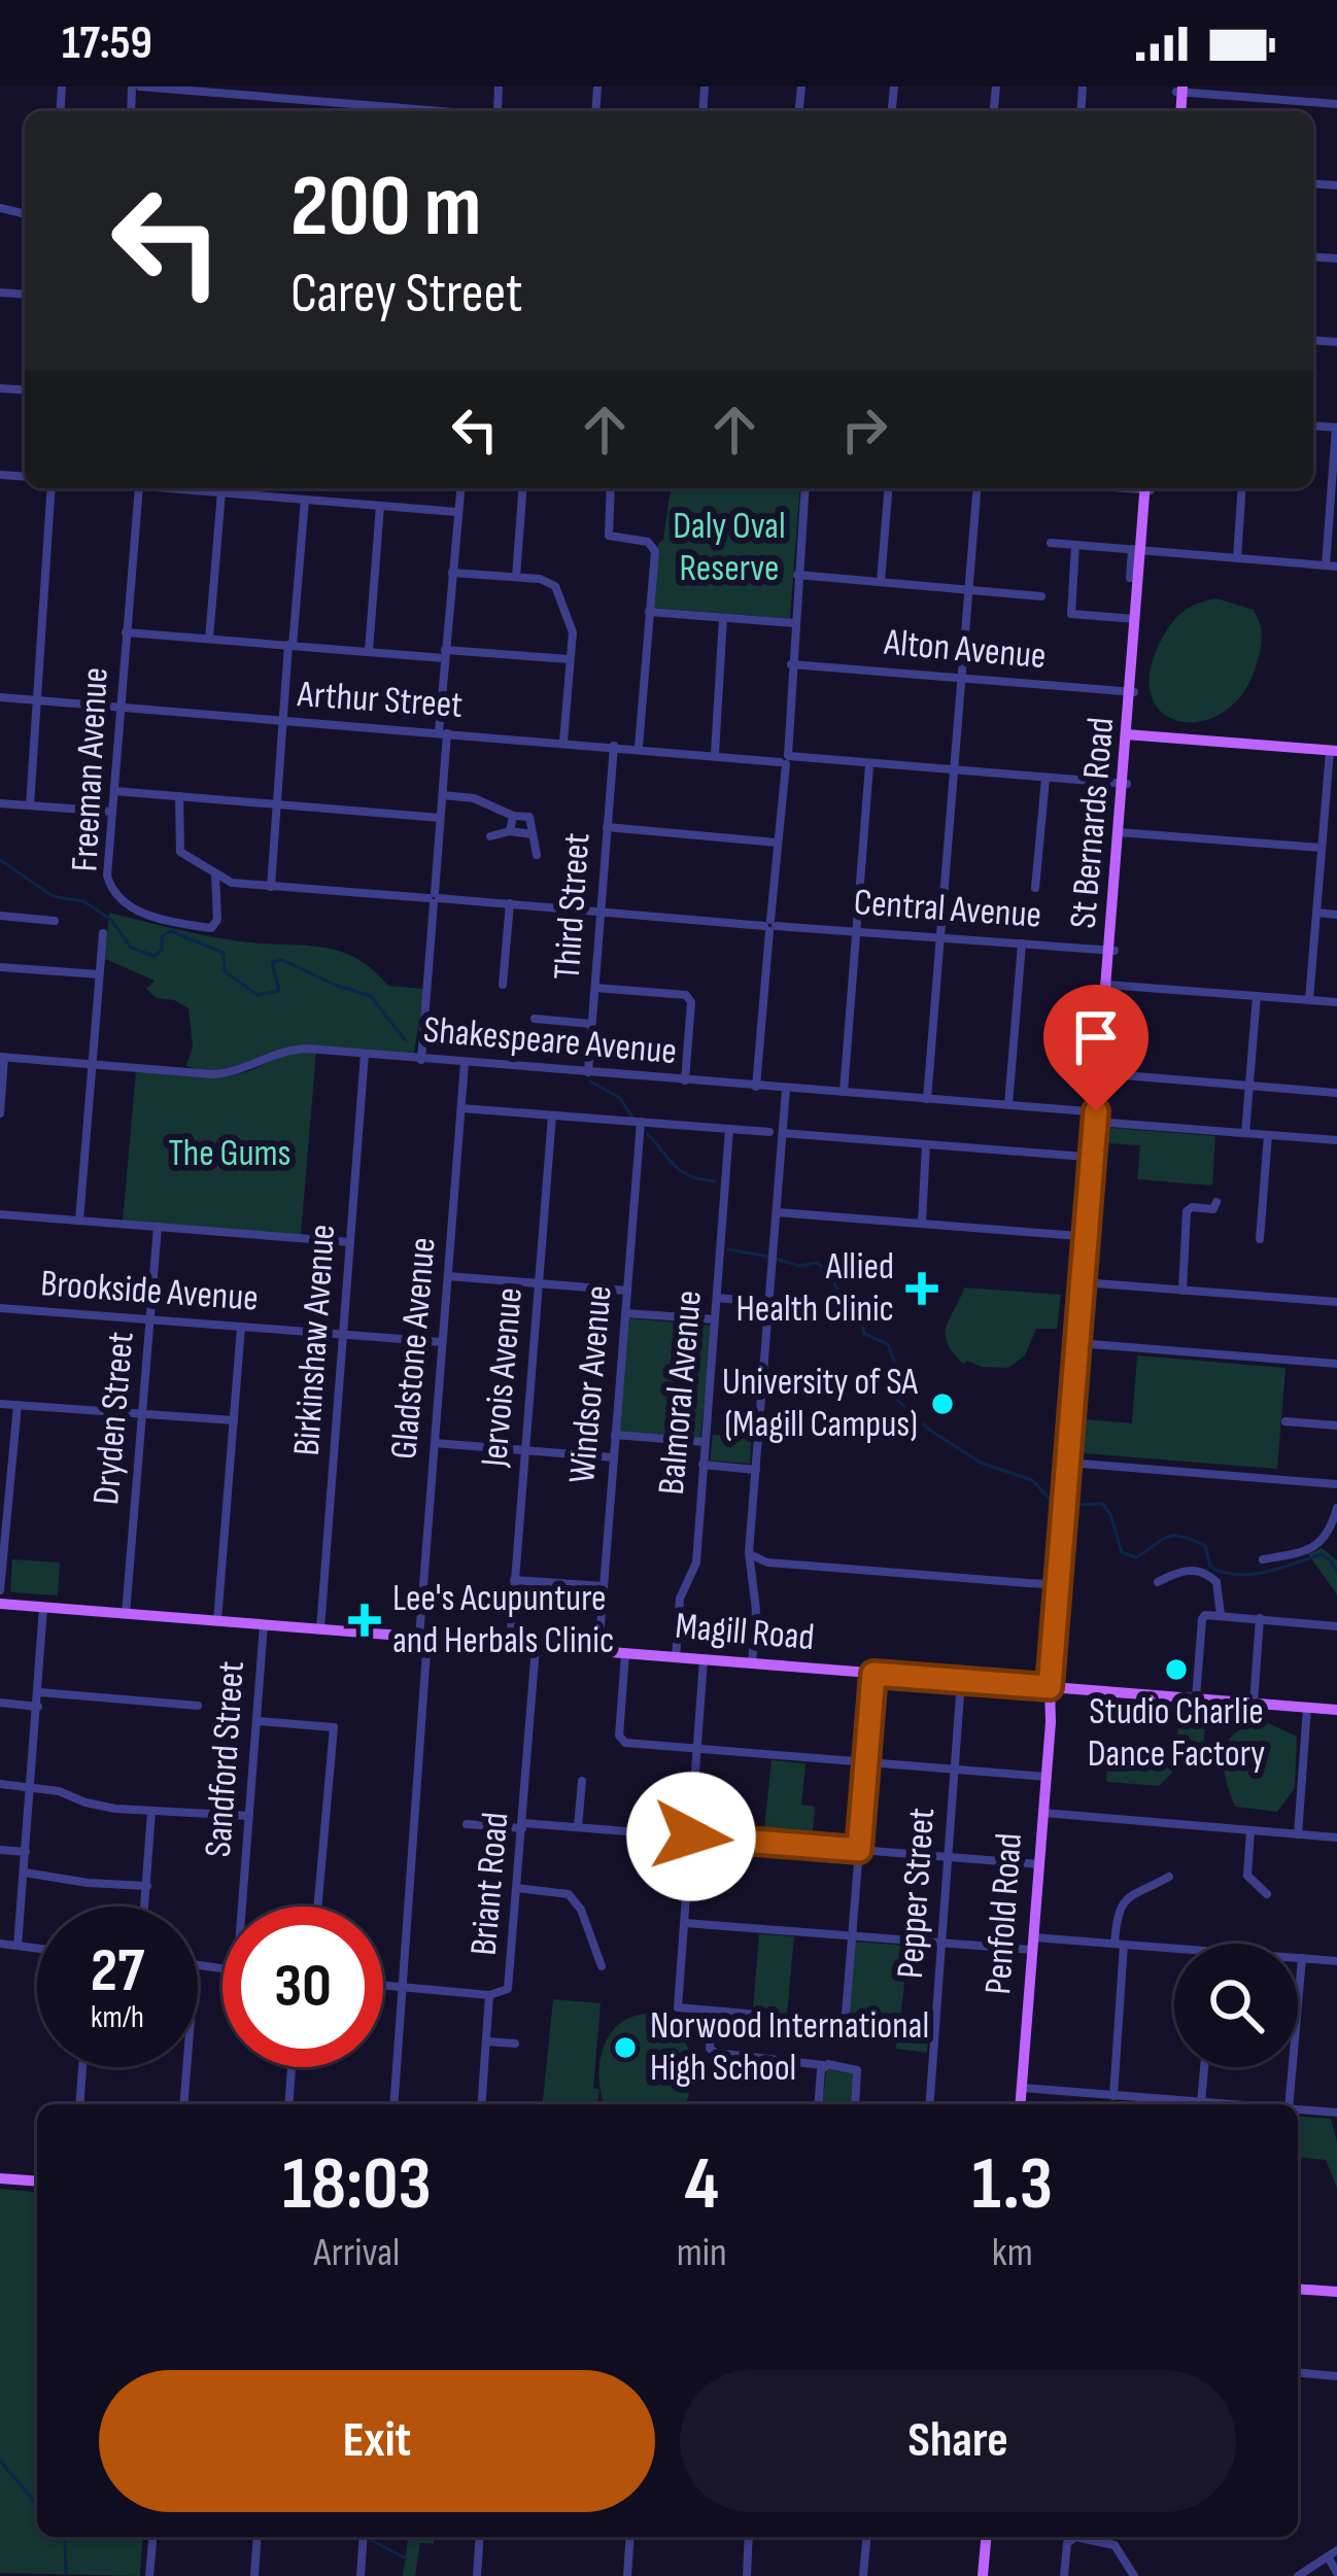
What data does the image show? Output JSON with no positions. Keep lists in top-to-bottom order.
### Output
{
  "streets": {
    "main road": ["St Bernards Road", "Magill Road", "Penfold Road"],
    "street": [
      "Alton Avenue",
      "Arthur Street",
      "Freeman Avenue",
      "Third Street",
      "Central Avenue",
      "Shakespeare Avenue",
      "Brookside Avenue",
      "Birkinshaw Avenue",
      "Gladstone Avenue",
      "Jervois Avenue",
      "Windsor Avenue",
      "Balmoral Avenue",
      "Dryden Street",
      "Sandford Street",
      "Briant Road",
      "Pepper Street"
    ]
  },
  "crossings": [
    ["Alton Avenue", "St Bernards Road"],
    ["Arthur Street", "Freeman Avenue"],
    ["Arthur Street", "St Bernards Road"],
    ["Arthur Street", "Third Street"],
    ["Freeman Avenue", "Central Avenue"],
    ["St Bernards Road", "Central Avenue"],
    ["St Bernards Road", "Shakespeare Avenue"],
    ["St Bernards Road", "Magill Road"],
    ["St Bernards Road", "Penfold Road"],
    ["Third Street", "Central Avenue"],
    ["Third Street", "Shakespeare Avenue"],
    ["Shakespeare Avenue", "Birkinshaw Avenue"],
    ["Shakespeare Avenue", "Gladstone Avenue"],
    ["Brookside Avenue", "Birkinshaw Avenue"],
    ["Brookside Avenue", "Gladstone Avenue"],
    ["Brookside Avenue", "Dryden Street"],
    ["Birkinshaw Avenue", "Magill Road"],
    ["Gladstone Avenue", "Magill Road"],
    ["Jervois Avenue", "Magill Road"],
    ["Windsor Avenue", "Magill Road"],
    ["Balmoral Avenue", "Magill Road"],
    ["Dryden Street", "Magill Road"],
    ["Magill Road", "Sandford Street"],
    ["Magill Road", "Briant Road"],
    ["Magill Road", "Pepper Street"],
    ["Magill Road", "Penfold Road"]
  ],
  "parks": ["Daly Oval Reserve", "The Gums"],
  "places": {
    "health": ["Allied Health Clinic", "Lee's Acupunture and Herbals Clinic"],
    "other": ["University of SA (Magill Campus)", "Studio Charlie Dance Factory", "Norwood International High School"]
  },
  "page": {
    "status": "17:59",
    "turn": ["200 m", "Carey Street"],
    "speed": "27 km/h",
    "limit": "30",
    "eta": [
      "18:03",
      "Arrival",
      "4",
      "min",
      "1.3",
      "km"
    ],
    "buttons": ["Exit", "Share"]
  }
}
